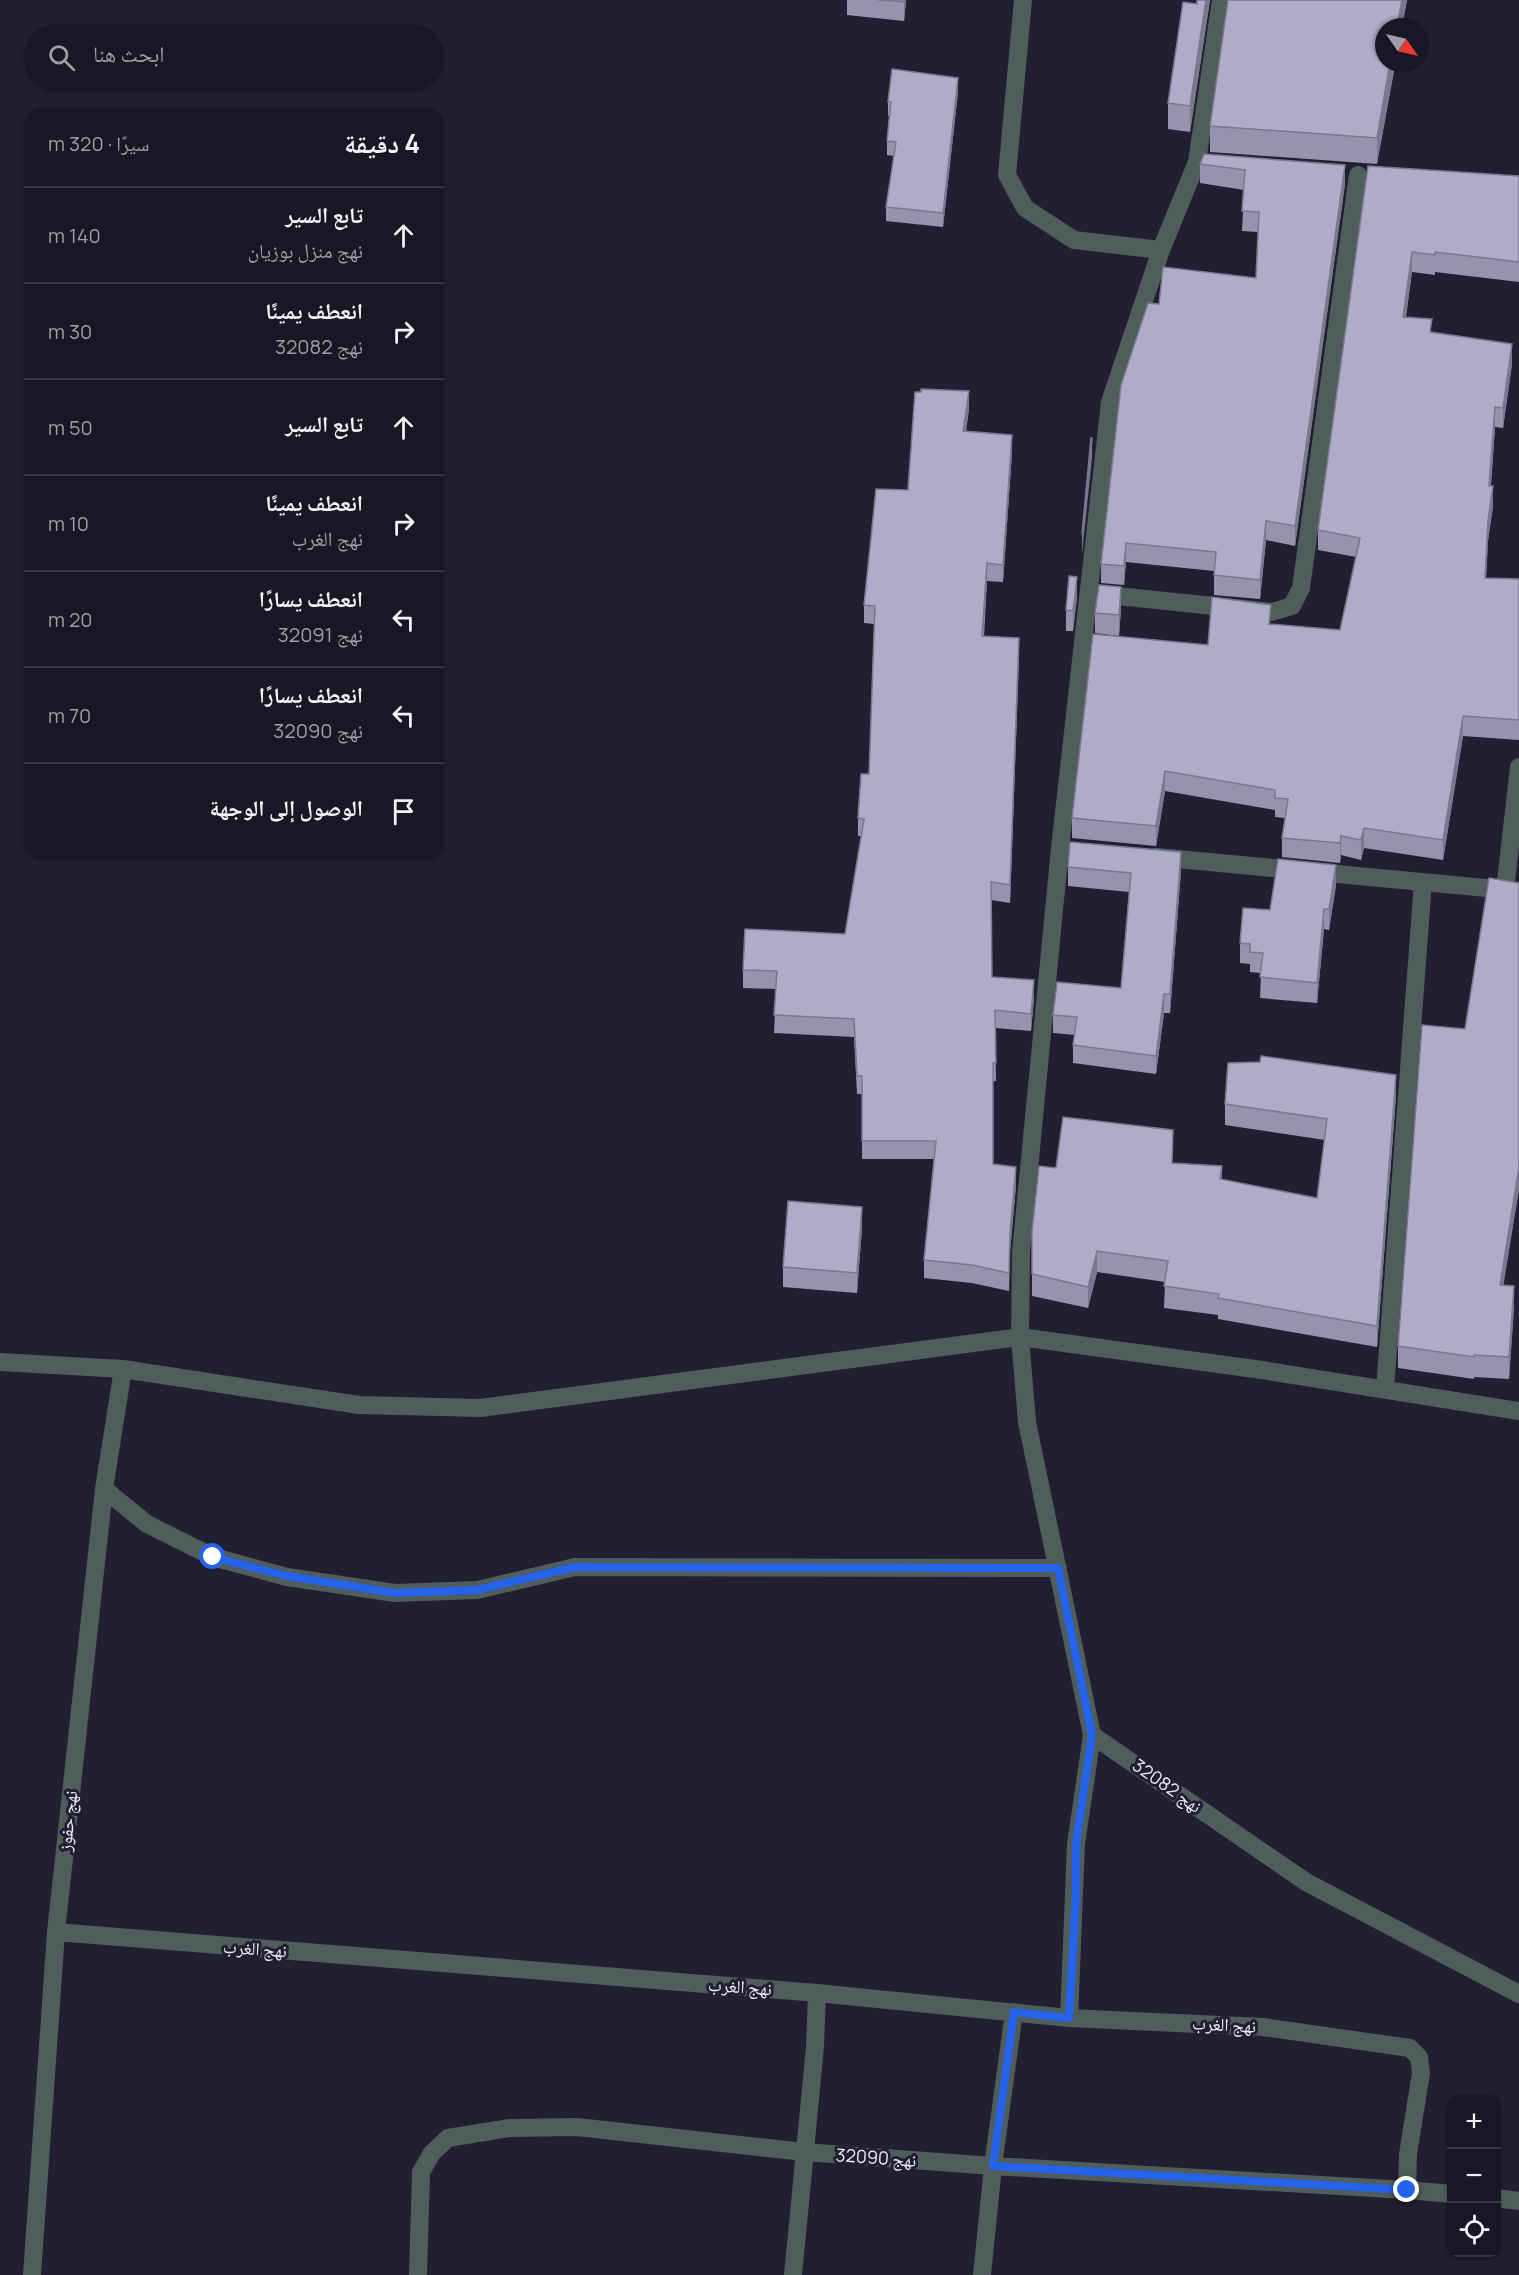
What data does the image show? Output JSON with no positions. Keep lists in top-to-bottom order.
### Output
{
  "streets": {
    "street": [
      "نهج 32082",
      "نهج حفوز",
      "نهج الغرب",
      "نهج 32090"
    ]
  },
  "crossings": [
    ["نهج حفوز", "نهج الغرب"],
    ["نهج الغرب", "نهج 32090"]
  ],
  "north": "bottom right",
  "page": {
    "search": "ابحث هنا",
    "heading": ["4 دقيقة", "سيرًا · 320 m"],
    "list": [
      ["تابع السير", "نهج منزل بوزيان", "140 m"],
      ["انعطف يمينًا", "نهج 32082", "30 m"],
      ["تابع السير", "50 m"],
      ["انعطف يمينًا", "نهج الغرب", "10 m"],
      ["انعطف يسارًا", "نهج 32091", "20 m"],
      ["انعطف يسارًا", "نهج 32090", "70 m"],
      "الوصول إلى الوجهة"
    ],
    "map_buttons": ["+", "−"]
  }
}
